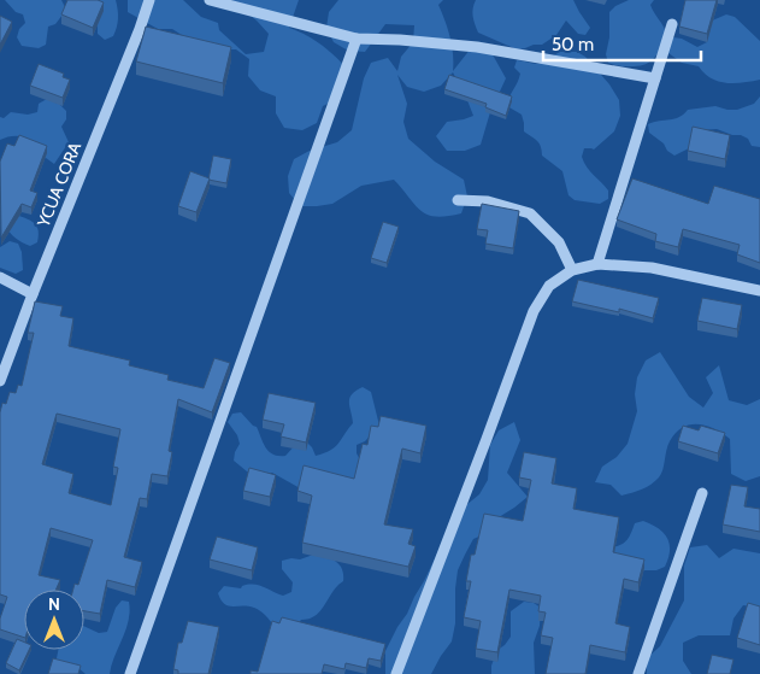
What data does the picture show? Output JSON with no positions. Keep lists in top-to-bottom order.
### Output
{
  "streets": {
    "street": ["YCUA CORA"]
  },
  "scale_bar": "50 m",
  "north": "top"
}
